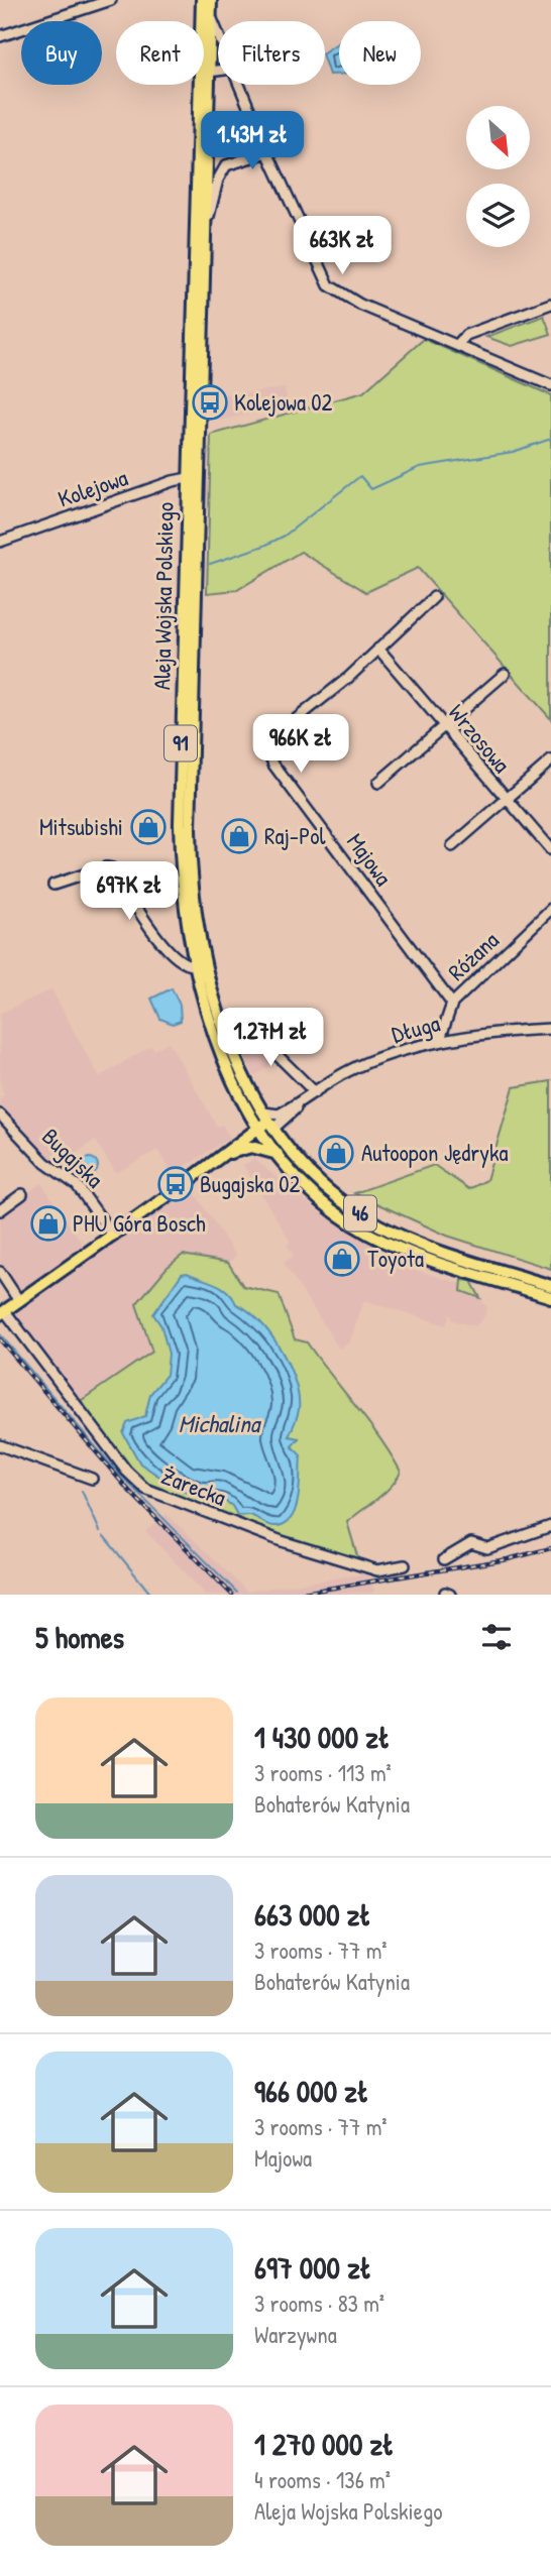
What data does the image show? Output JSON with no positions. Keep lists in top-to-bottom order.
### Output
{
  "streets": {
    "main road": ["Aleja Wojska Polskiego", "91", "46"],
    "street": [
      "Kolejowa",
      "Wrzosowa",
      "Majowa",
      "Różana",
      "Długa",
      "Bugajska",
      "Żarecka"
    ]
  },
  "crossings": [
    ["Kolejowa", "Aleja Wojska Polskiego"],
    ["Aleja Wojska Polskiego", "Długa"],
    ["Wrzosowa", "Majowa"],
    ["Majowa", "Różana"],
    ["Różana", "Długa"]
  ],
  "water": ["Michalina"],
  "places": {
    "bus stop": ["Kolejowa 02", "Bugajska 02"],
    "shop": [
      "Mitsubishi",
      "Raj-Pol",
      "Autoopon Jędryka",
      "PHU Góra Bosch",
      "Toyota"
    ]
  },
  "north": "bottom right",
  "page": {
    "chip": [
      "Buy",
      "Rent",
      "Filters",
      "New"
    ],
    "price": [
      "1.43M zł",
      "663K zł",
      "966K zł",
      "697K zł",
      "1.27M zł"
    ],
    "heading": "5 homes",
    "list": [
      {
        "name": "1 430 000 zł",
        "note": "3 rooms · 113 m² · Bohaterów Katynia"
      },
      {
        "name": "663 000 zł",
        "note": "3 rooms · 77 m² · Bohaterów Katynia"
      },
      {
        "name": "966 000 zł",
        "note": "3 rooms · 77 m² · Majowa"
      },
      {
        "name": "697 000 zł",
        "note": "3 rooms · 83 m² · Warzywna"
      },
      {
        "name": "1 270 000 zł",
        "note": "4 rooms · 136 m² · Aleja Wojska Polskiego"
      }
    ]
  }
}
